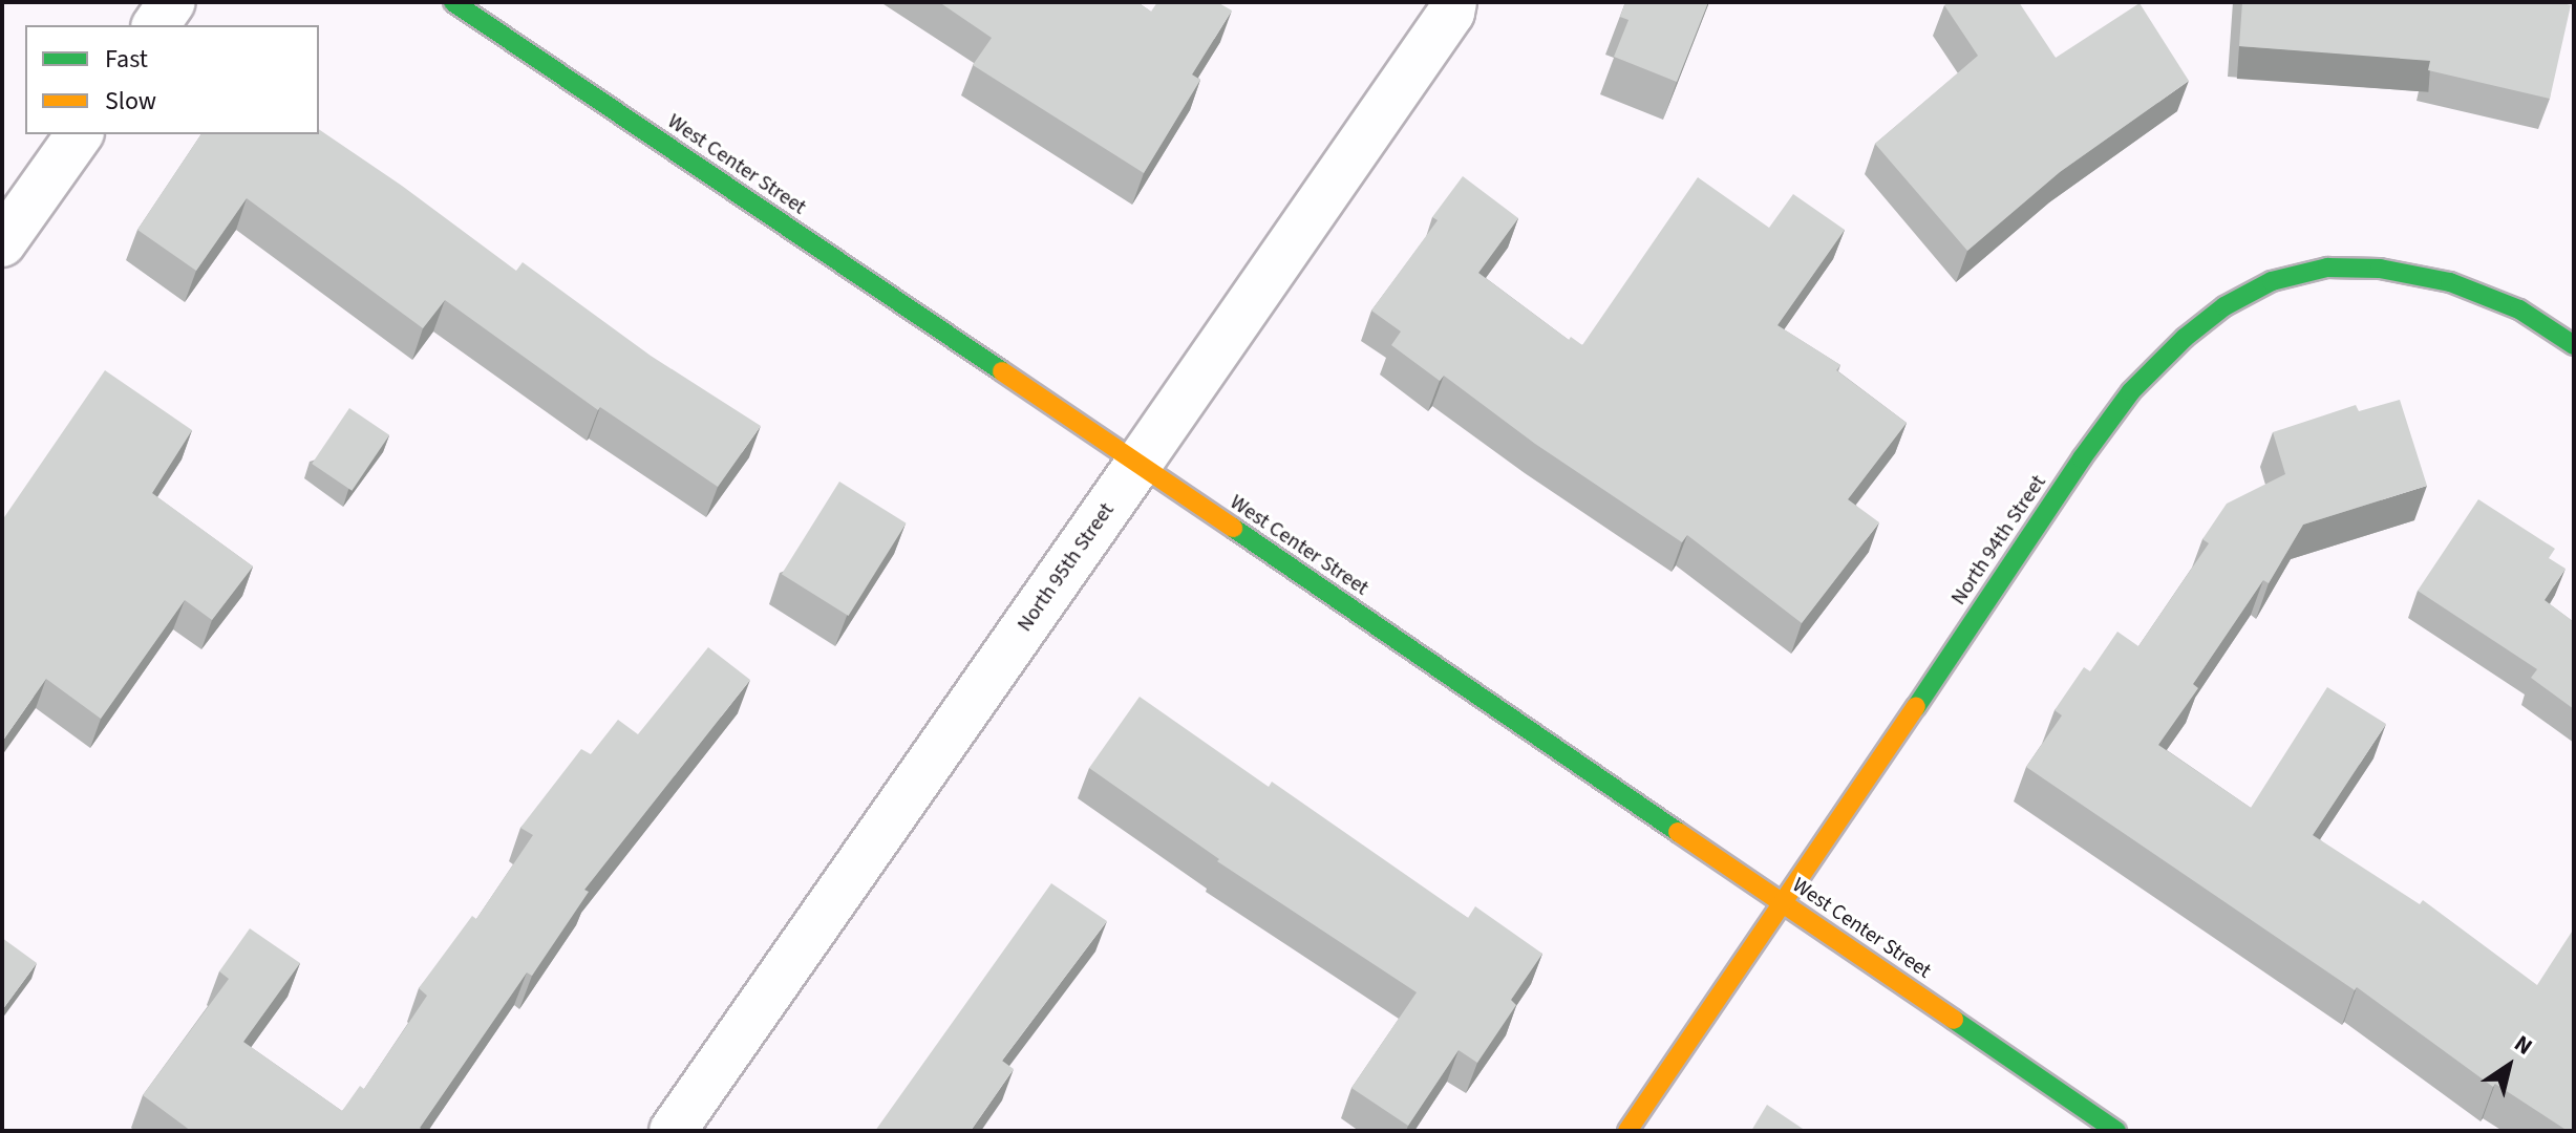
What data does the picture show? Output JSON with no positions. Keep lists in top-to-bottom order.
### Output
{
  "streets": {
    "street": ["West Center Street", "North 94th Street", "North 95th Street"]
  },
  "crossings": [
    ["West Center Street", "North 94th Street"],
    ["West Center Street", "North 95th Street"]
  ],
  "legend": ["Fast", "Slow"],
  "north": "top right"
}
